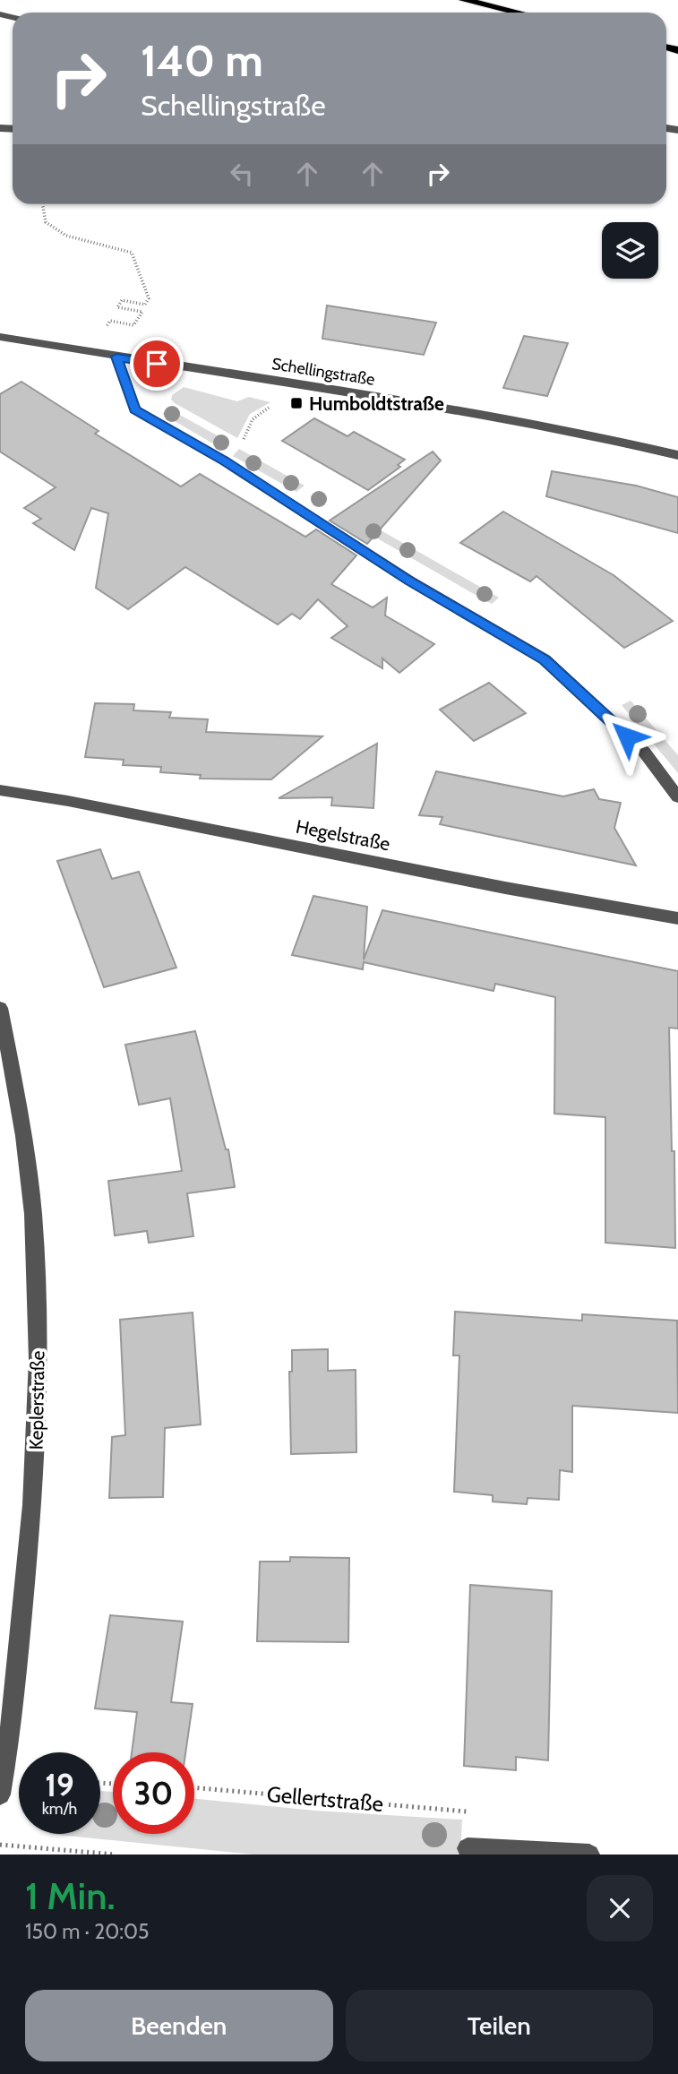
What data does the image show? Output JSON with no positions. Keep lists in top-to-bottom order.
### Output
{
  "streets": {
    "street": ["Schellingstraße", "Hegelstraße", "Keplerstraße"],
    "path": ["Gellertstraße"]
  },
  "places": {
    "transit": ["Humboldtstraße"]
  },
  "page": {
    "turn": ["140 m", "Schellingstraße"],
    "speed": "19 km/h",
    "limit": "30",
    "heading": ["1 Min.", "150 m · 20:05"],
    "buttons": ["Beenden", "Teilen"]
  }
}
